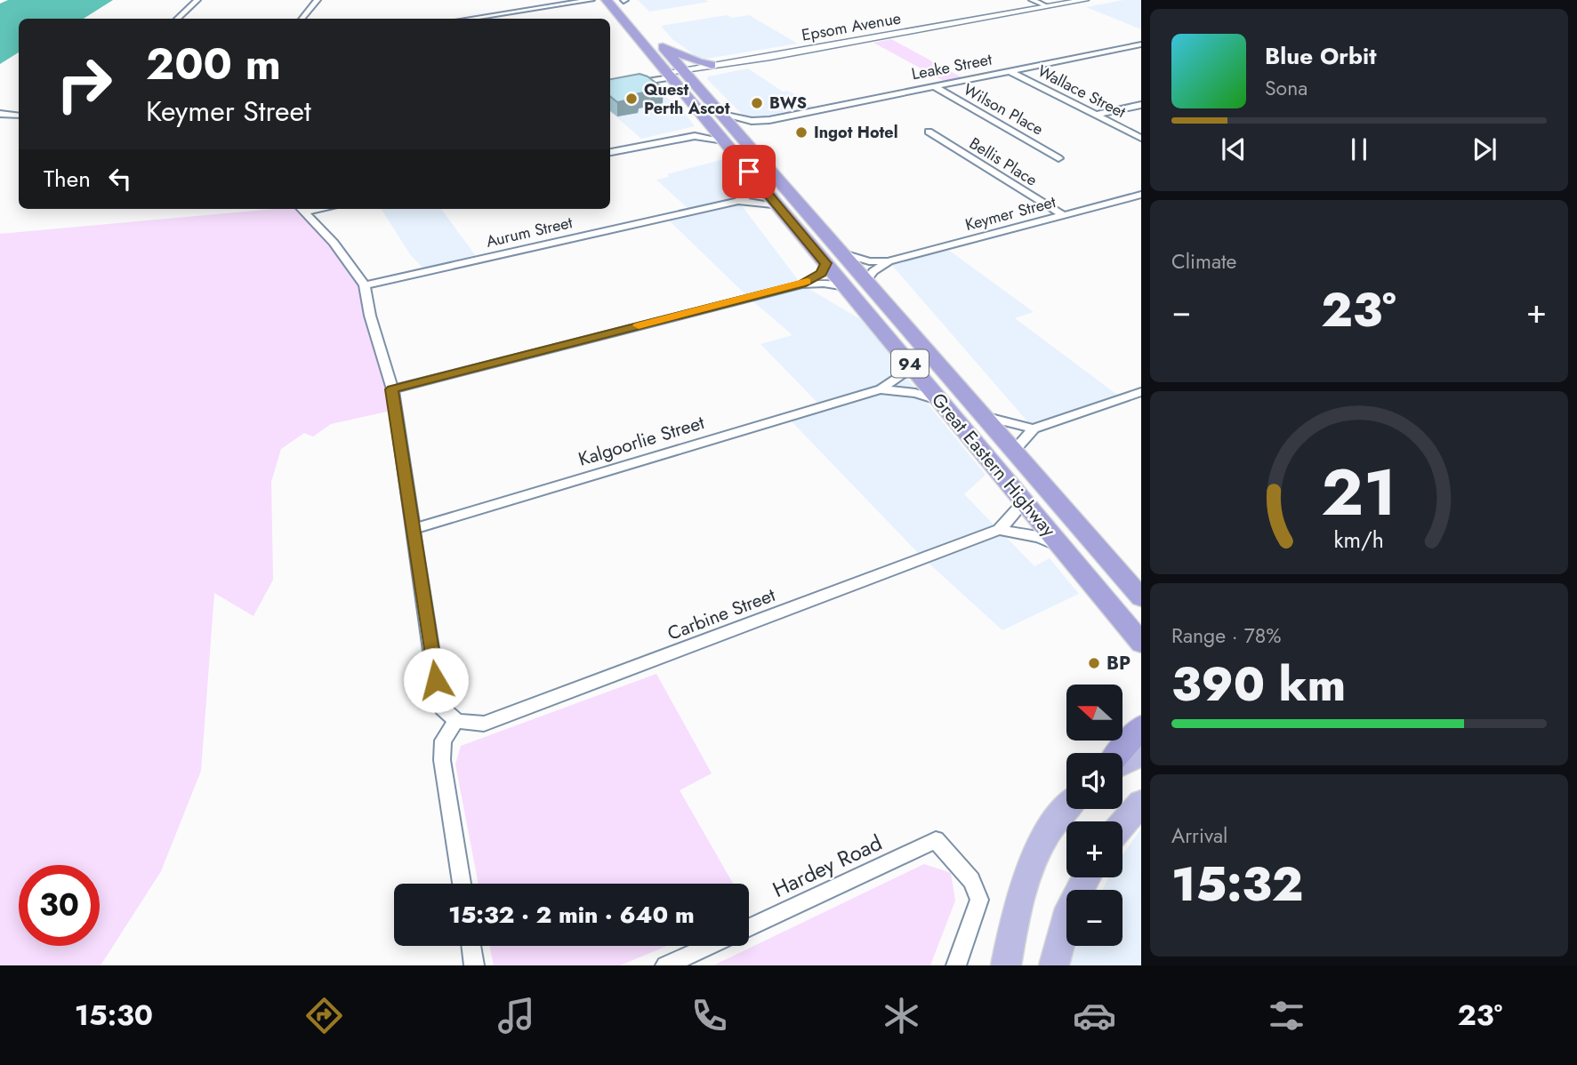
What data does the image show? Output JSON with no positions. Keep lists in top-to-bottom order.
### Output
{
  "streets": {
    "highway": ["94", "Great Eastern Highway"],
    "street": [
      "Epsom Avenue",
      "Leake Street",
      "Wallace Street",
      "Wilson Place",
      "Bellis Place",
      "Keymer Street",
      "Aurum Street",
      "Kalgoorlie Street",
      "Carbine Street",
      "Hardey Road"
    ]
  },
  "crossings": [
    ["Epsom Avenue", "Great Eastern Highway"],
    ["Leake Street", "Wallace Street"],
    ["Leake Street", "Wilson Place"],
    ["Leake Street", "Great Eastern Highway"],
    ["Bellis Place", "Keymer Street"],
    ["Keymer Street", "Great Eastern Highway"],
    ["Aurum Street", "Great Eastern Highway"],
    ["Kalgoorlie Street", "Great Eastern Highway"],
    ["Great Eastern Highway", "Carbine Street"]
  ],
  "places": [
    "Quest Perth Ascot",
    "BWS",
    "Ingot Hotel",
    "BP"
  ],
  "north": "left",
  "page": {
    "turn": ["200 m", "Keymer Street"],
    "song": ["Blue Orbit", "Sona"],
    "then": "Then",
    "tile": [
      "Climate",
      ["Range · 78%", "390 km"],
      ["Arrival", "15:32"]
    ],
    "heat": ["−", "23°", "+"],
    "map_buttons": ["+", "−"],
    "limit": "30",
    "trip": "15:32 · 2 min · 640 m",
    "tabs": ["15:30", "23°"],
    "gauge": ["21", "km/h"]
  }
}
